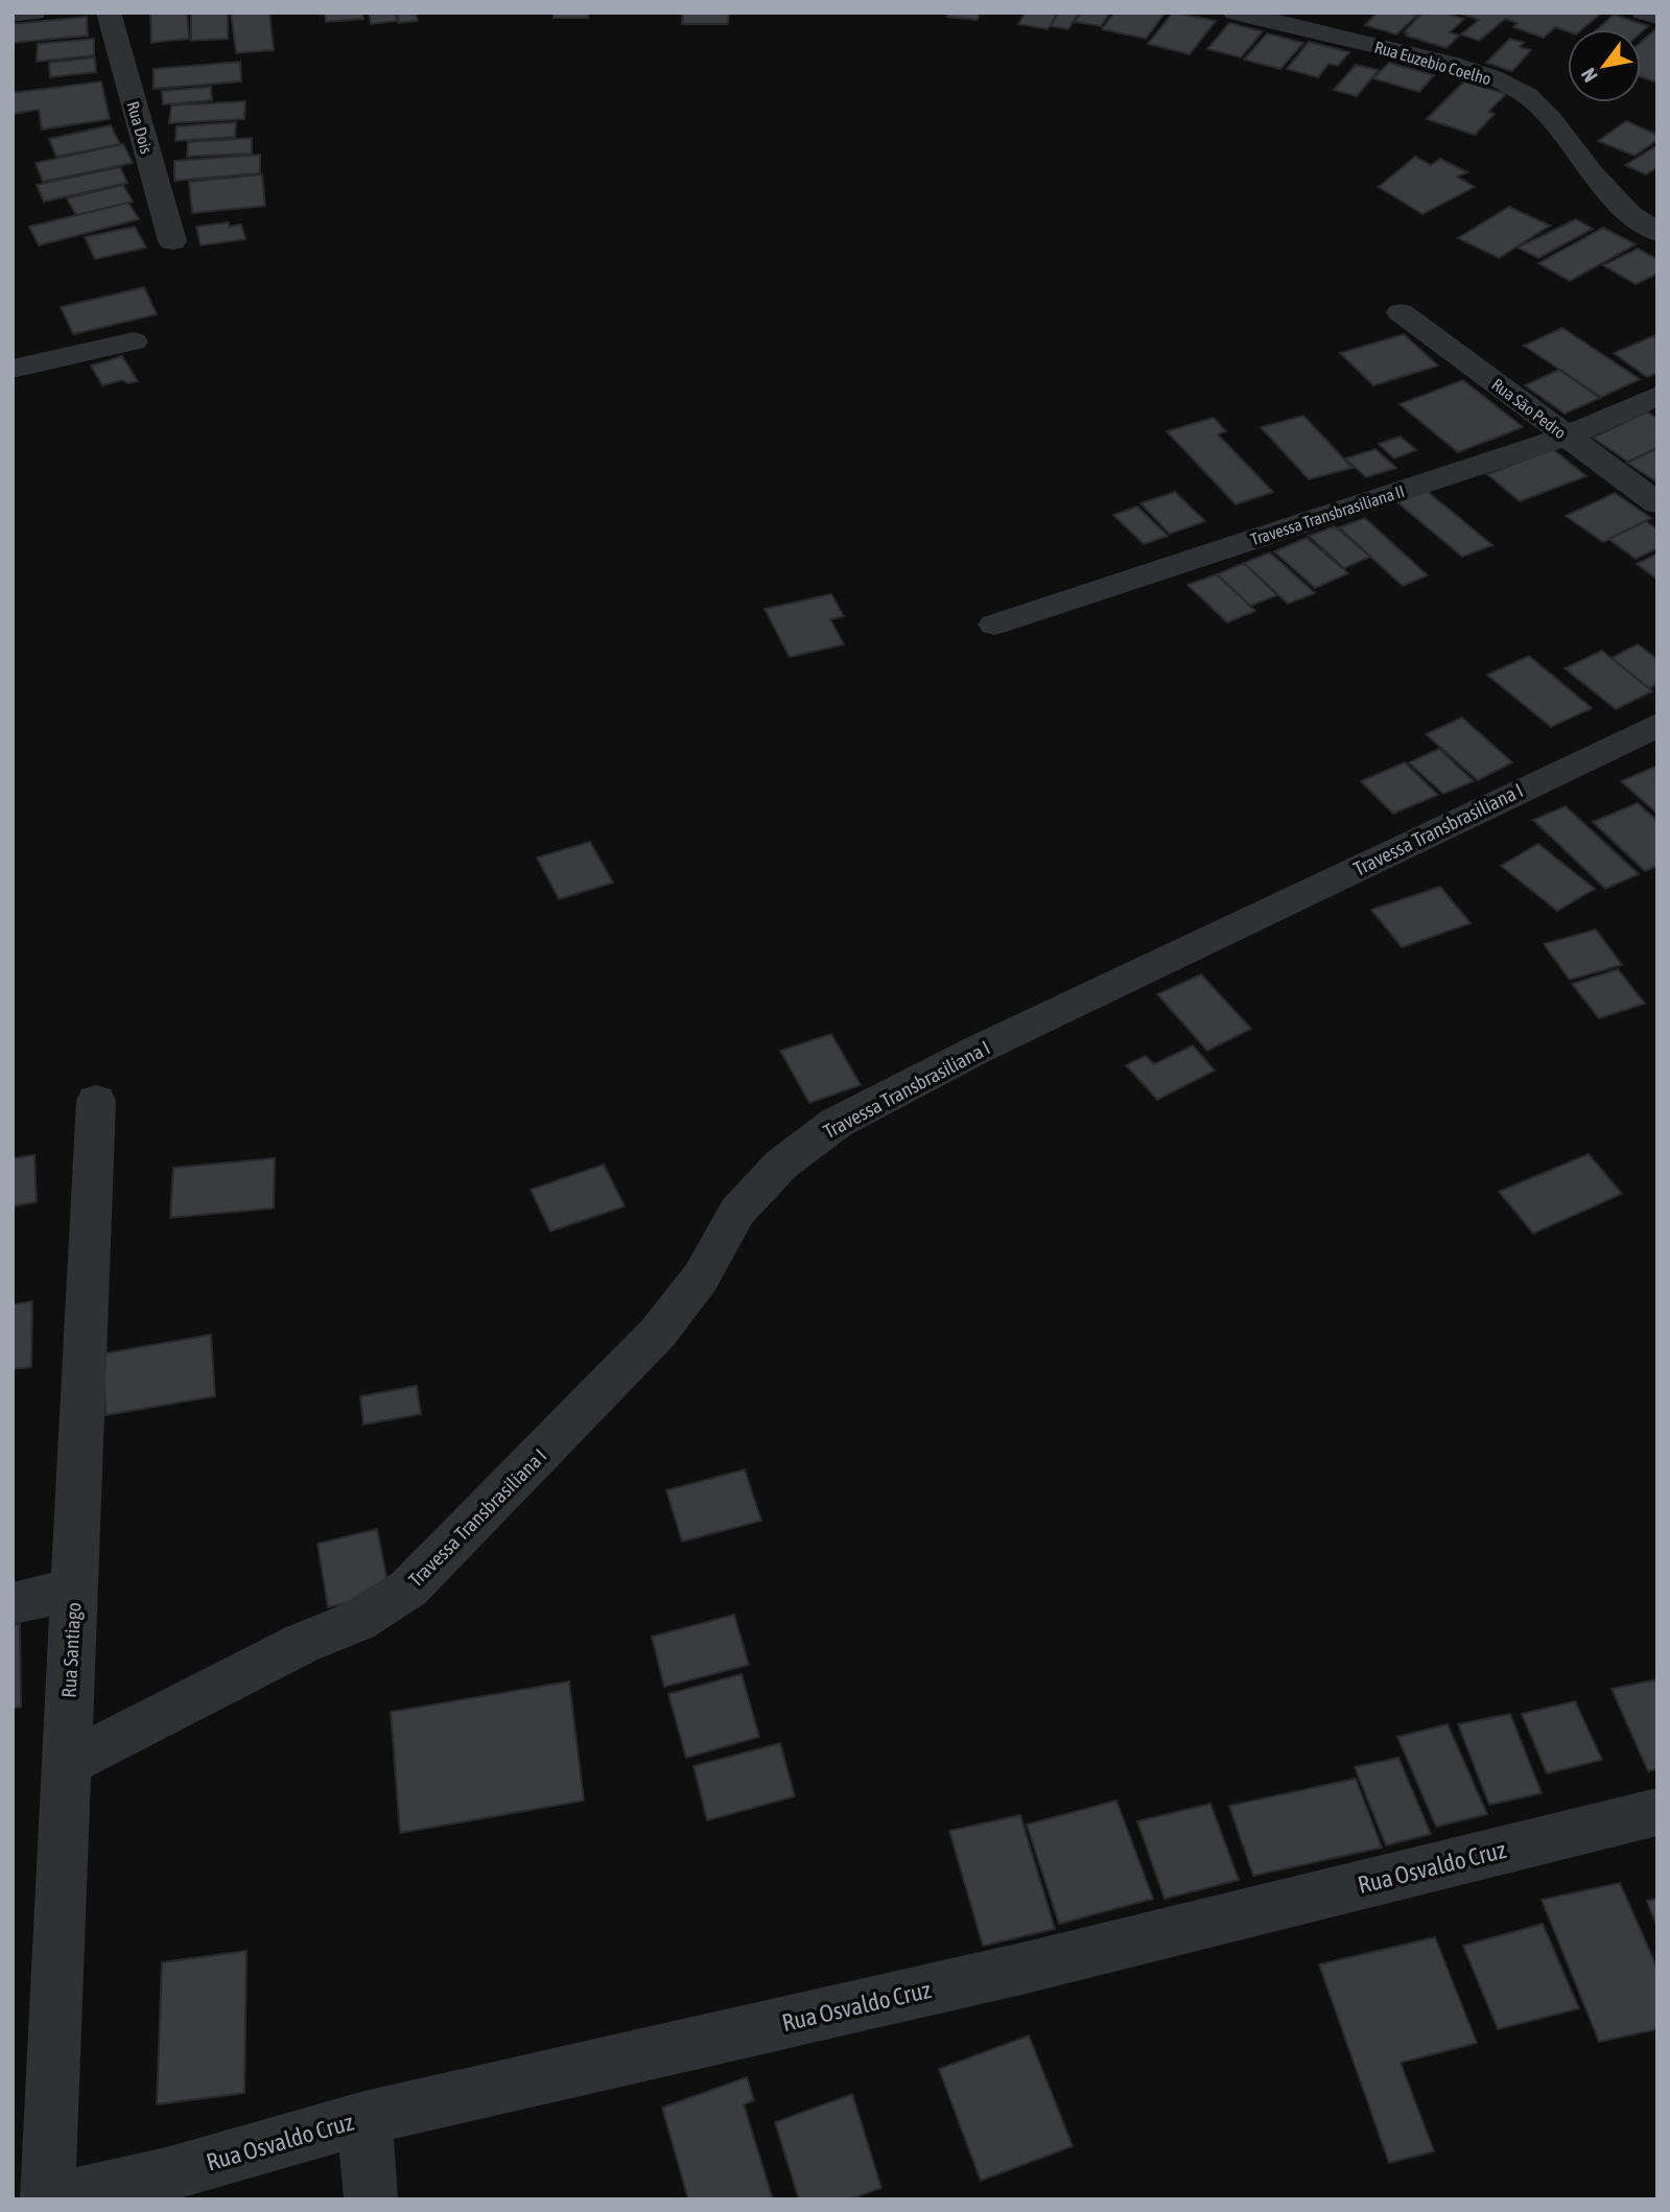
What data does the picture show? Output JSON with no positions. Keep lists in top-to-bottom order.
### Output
{
  "streets": {
    "street": [
      "Rua Euzebio Coelho",
      "Rua Dois",
      "Rua São Pedro",
      "Travessa Transbrasiliana II",
      "Travessa Transbrasiliana I",
      "Rua Santiago",
      "Rua Osvaldo Cruz"
    ]
  },
  "crossings": [
    ["Rua São Pedro", "Travessa Transbrasiliana II"],
    ["Travessa Transbrasiliana I", "Rua Santiago"]
  ],
  "north": "bottom left"
}
